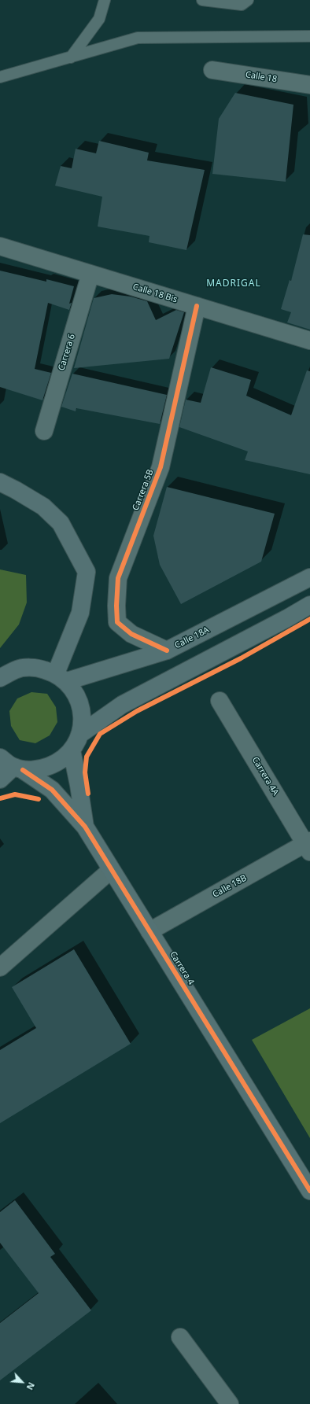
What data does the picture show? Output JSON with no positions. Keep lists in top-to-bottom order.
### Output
{
  "streets": {
    "street": [
      "Calle 18",
      "Calle 18 Bis",
      "Carrera 6",
      "Carrera 5B",
      "Calle 18A",
      "Carrera 4A",
      "Calle 18B",
      "Carrera 4"
    ]
  },
  "crossings": [
    ["Calle 18 Bis", "Carrera 6"],
    ["Calle 18 Bis", "Carrera 5B"],
    ["Carrera 5B", "Calle 18A"],
    ["Carrera 4A", "Calle 18B"],
    ["Calle 18B", "Carrera 4"]
  ],
  "districts": ["MADRIGAL"],
  "north": "bottom right"
}
